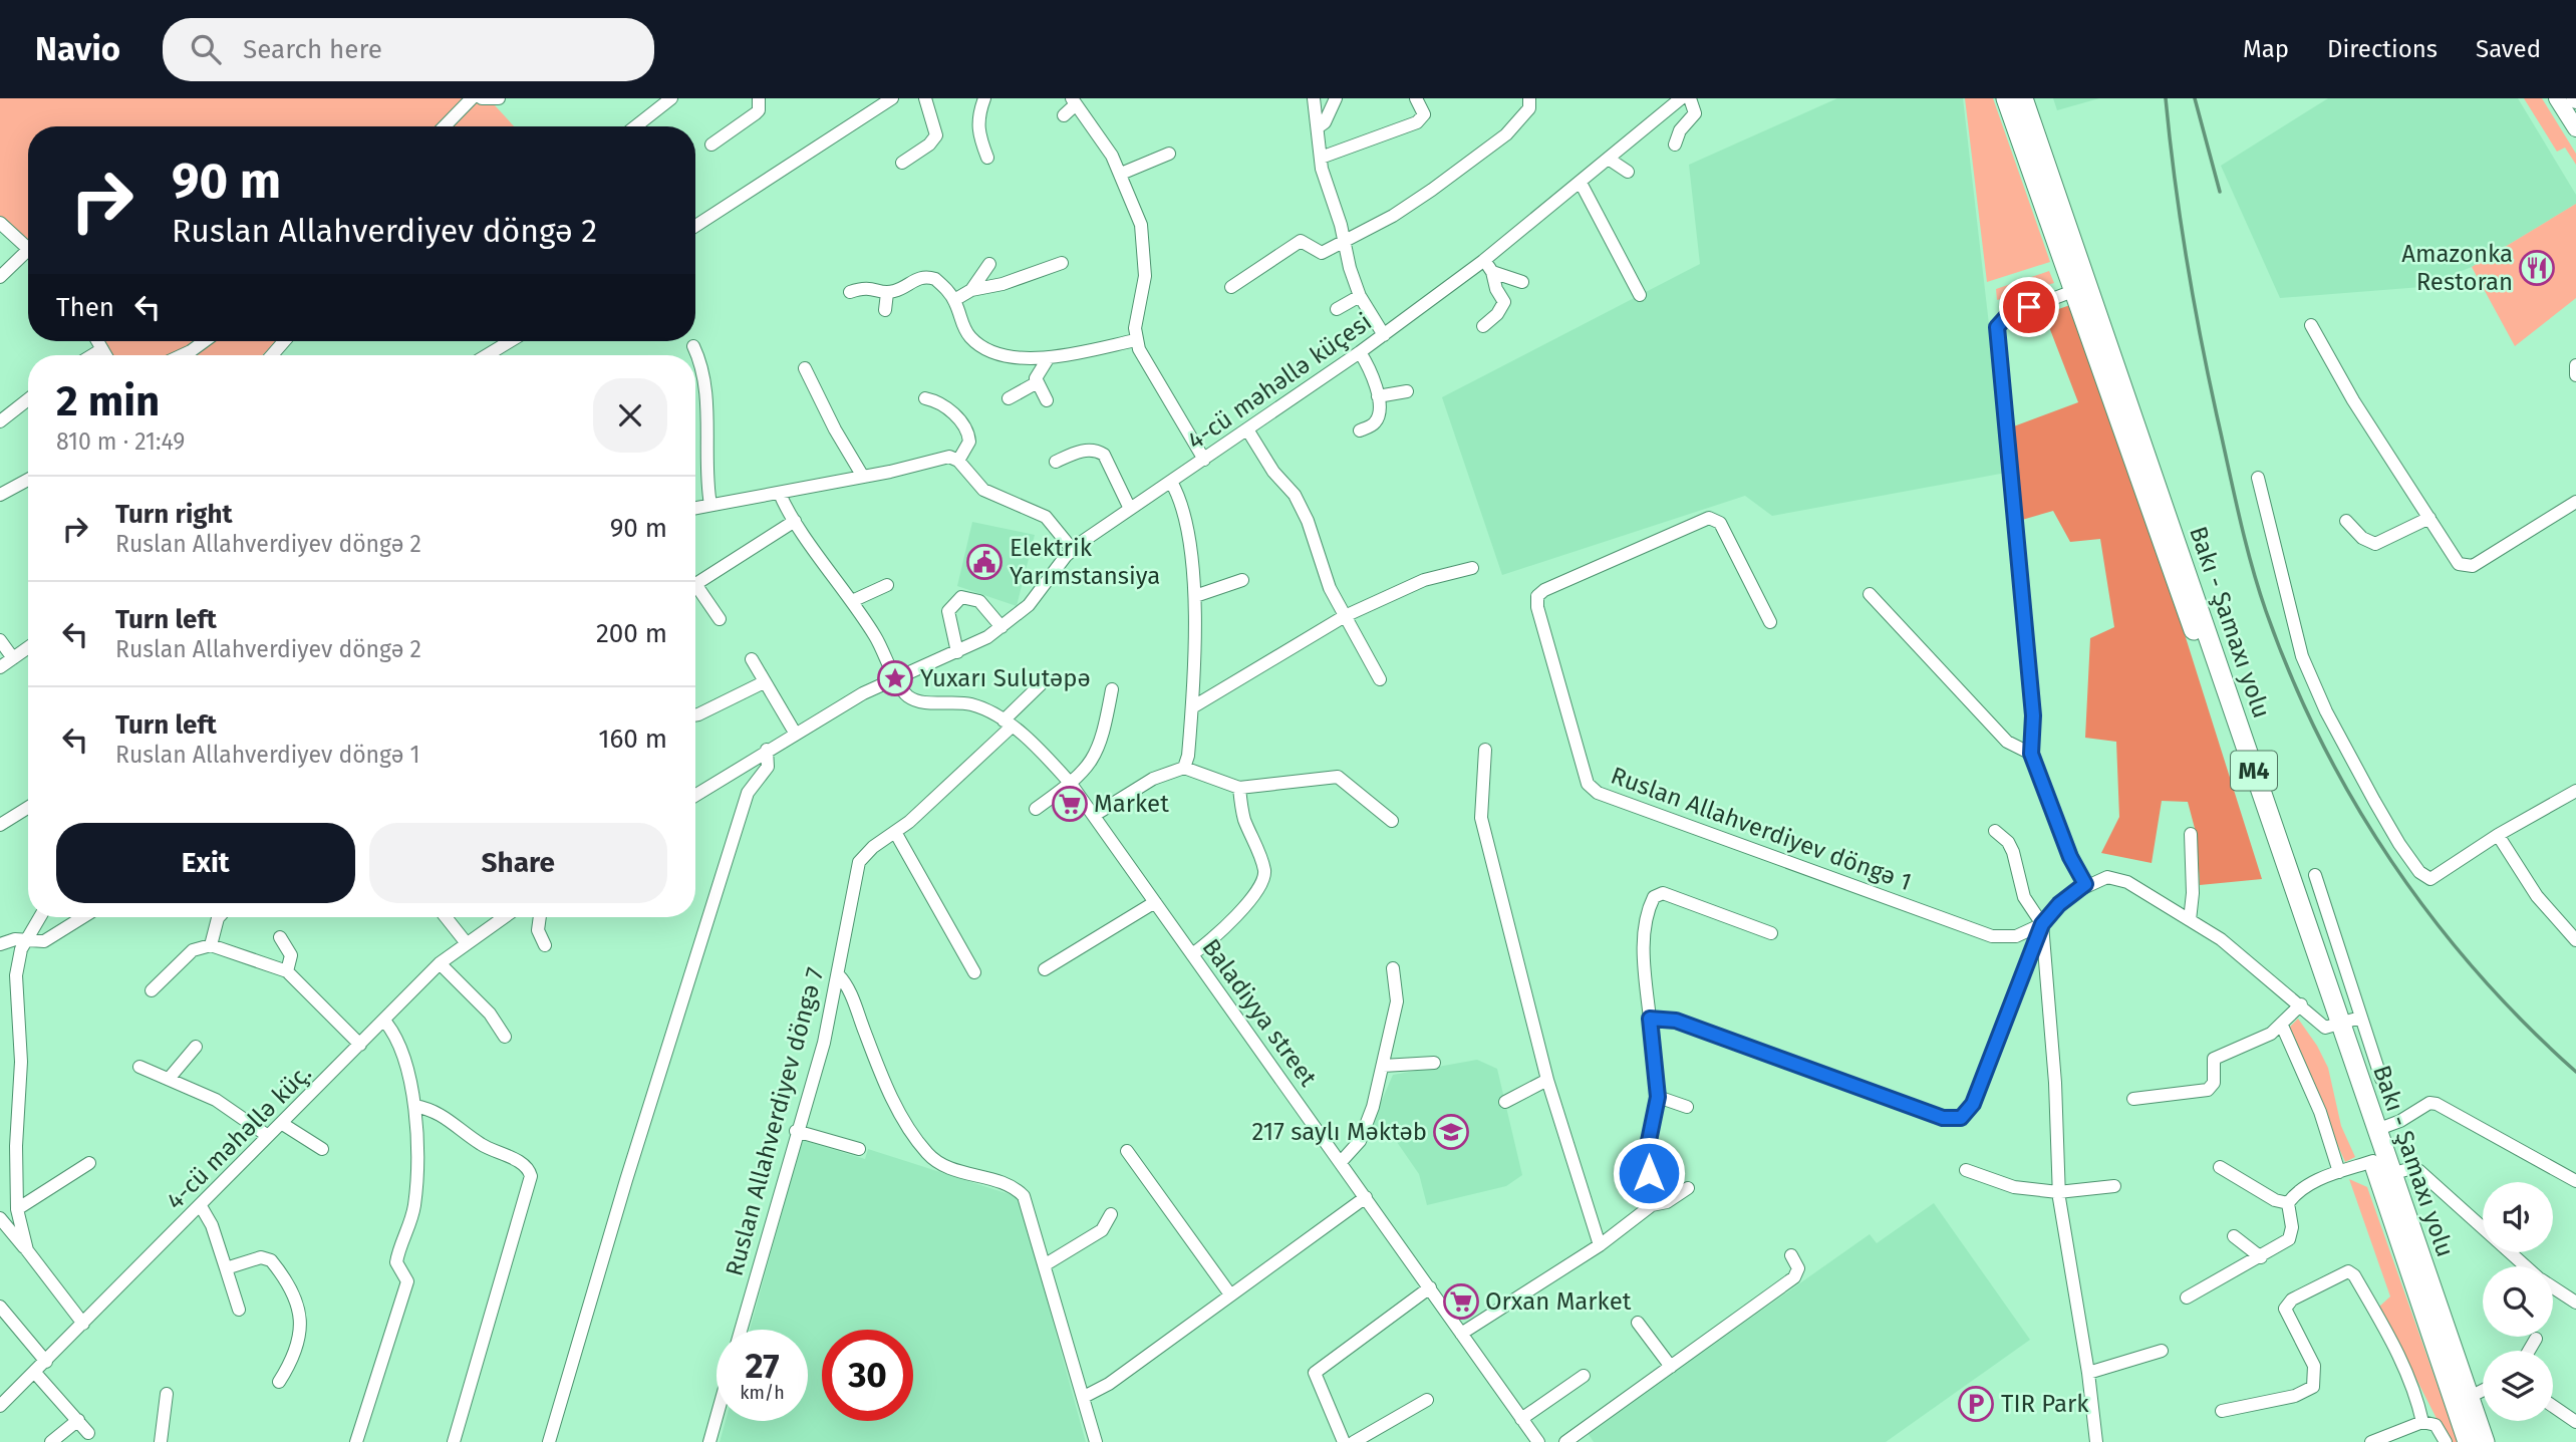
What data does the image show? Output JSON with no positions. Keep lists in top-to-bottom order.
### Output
{
  "streets": {
    "highway": ["Bakı - Şamaxı yolu", "M4"],
    "street": [
      "4-cü məhəllə küçesi",
      "Ruslan Allahverdiyev döngə 1",
      "Baladiyya street",
      "Ruslan Allahverdiyev döngə 7",
      "4-cü məhəllə küç."
    ]
  },
  "crossings": [
    ["4-cü məhəllə küçesi", "Baladiyya street"],
    ["Baladiyya street", "Ruslan Allahverdiyev döngə 7"]
  ],
  "places": {
    "restaurant": ["Amazonka Restoran"],
    "public building": ["Elektrik Yarımstansiya"],
    "place": ["Yuxarı Sulutəpə"],
    "supermarket": ["Market", "Orxan Market"],
    "school or university": ["217 saylı Məktəb"],
    "parking": ["TIR Park"]
  },
  "page": {
    "header": "Navio",
    "search": "Search here",
    "nav": ["Map", "Directions", "Saved"],
    "turn": ["90 m", "Ruslan Allahverdiyev döngə 2"],
    "then": "Then",
    "heading": ["2 min", "810 m · 21:49"],
    "list": [
      {
        "name": "Turn right",
        "note": "Ruslan Allahverdiyev döngə 2",
        "value": "90 m"
      },
      {
        "name": "Turn left",
        "note": "Ruslan Allahverdiyev döngə 2",
        "value": "200 m"
      },
      {
        "name": "Turn left",
        "note": "Ruslan Allahverdiyev döngə 1",
        "value": "160 m"
      }
    ],
    "buttons": ["Exit", "Share"],
    "speed": "27 km/h",
    "limit": "30"
  }
}
